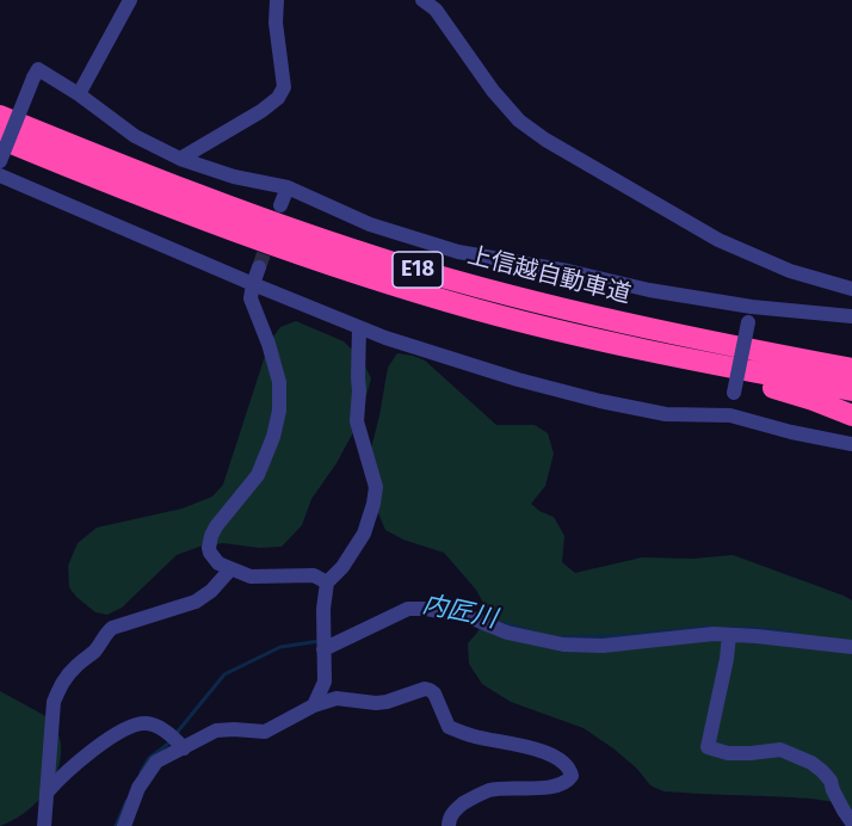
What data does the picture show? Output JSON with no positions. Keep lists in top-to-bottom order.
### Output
{
  "streets": {
    "highway": ["E18", "上信越自動車道"]
  },
  "water": ["内匠川"]
}
